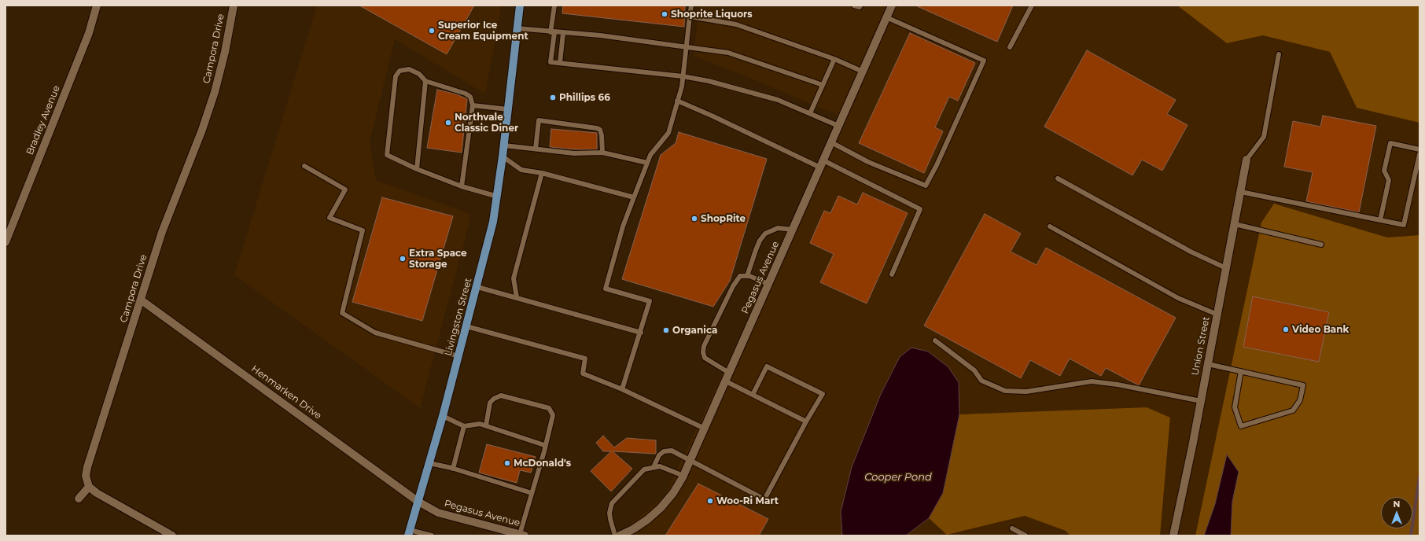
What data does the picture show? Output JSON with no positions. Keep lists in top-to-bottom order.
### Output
{
  "streets": {
    "main road": ["Livingston Street"],
    "street": [
      "Campora Drive",
      "Bradley Avenue",
      "Pegasus Avenue",
      "Union Street",
      "Henmarken Drive"
    ]
  },
  "crossings": [
    ["Campora Drive", "Henmarken Drive"],
    ["Pegasus Avenue", "Livingston Street"],
    ["Pegasus Avenue", "Henmarken Drive"],
    ["Livingston Street", "Henmarken Drive"]
  ],
  "water": ["Cooper Pond"],
  "places": [
    "Shoprite Liquors",
    "Superior Ice Cream Equipment",
    "Phillips 66",
    "Northvale Classic Diner",
    "ShopRite",
    "Extra Space Storage",
    "Video Bank",
    "Organica",
    "McDonald's",
    "Woo-Ri Mart"
  ],
  "north": "top"
}
